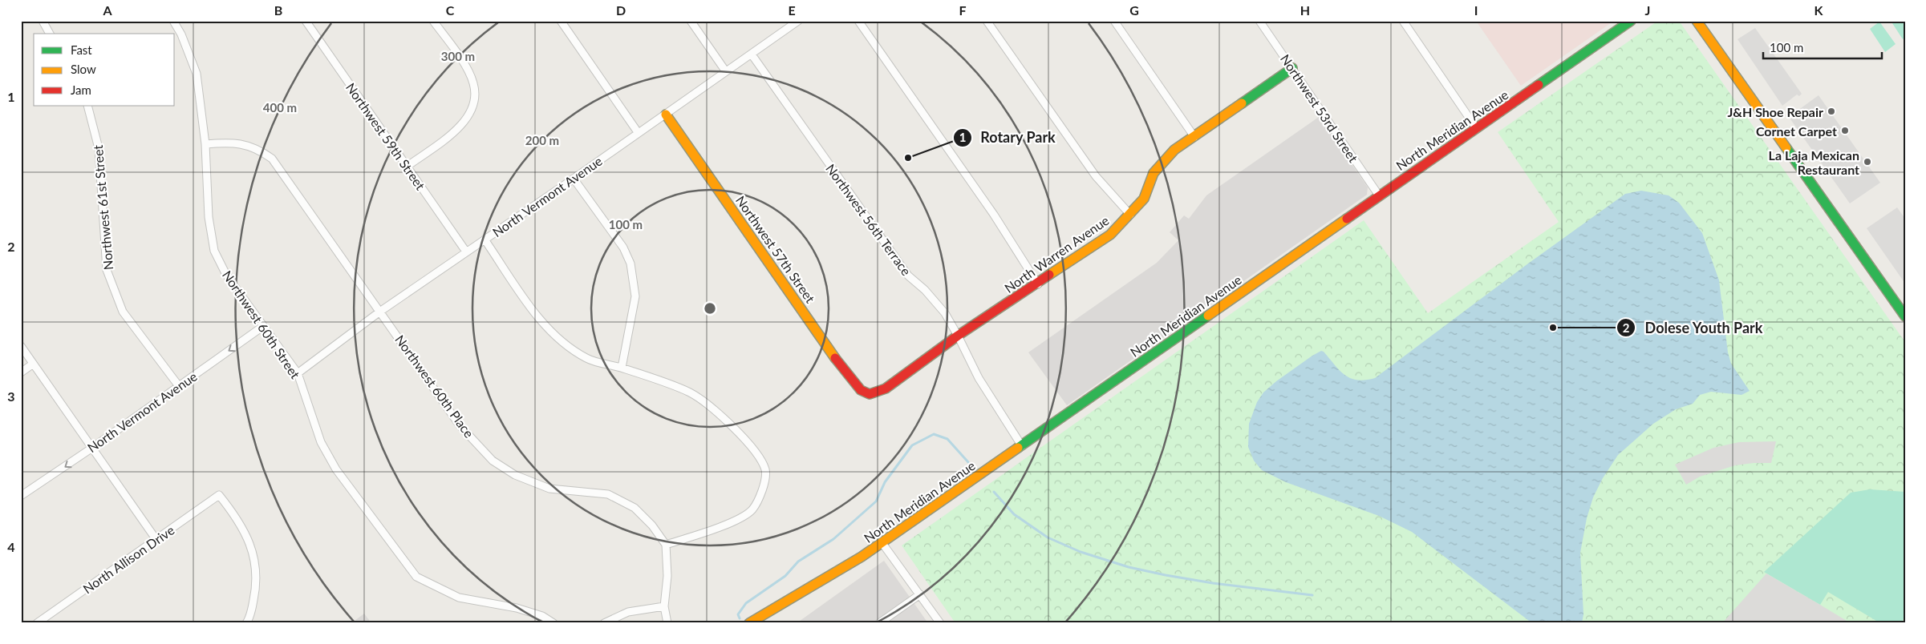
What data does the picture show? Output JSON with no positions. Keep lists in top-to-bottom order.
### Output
{
  "streets": {
    "main road": ["North Meridian Avenue", "Northwest 57th Street", "North Warren Avenue"],
    "street": [
      "Northwest 53rd Street",
      "Northwest 59th Street",
      "North Vermont Avenue",
      "Northwest 61st Street",
      "Northwest 56th Terrace",
      "Northwest 60th Street",
      "Northwest 60th Place",
      "North Allison Drive"
    ]
  },
  "crossings": [
    ["Northwest 53rd Street", "North Meridian Avenue"],
    ["Northwest 53rd Street", "North Warren Avenue"],
    ["North Meridian Avenue", "Northwest 56th Terrace"],
    ["Northwest 59th Street", "North Vermont Avenue"],
    ["North Vermont Avenue", "Northwest 61st Street"],
    ["North Vermont Avenue", "Northwest 56th Terrace"],
    ["North Vermont Avenue", "Northwest 57th Street"],
    ["North Vermont Avenue", "Northwest 60th Street"],
    ["North Vermont Avenue", "Northwest 60th Place"],
    ["Northwest 56th Terrace", "North Warren Avenue"],
    ["Northwest 57th Street", "North Warren Avenue"],
    ["Northwest 60th Street", "Northwest 60th Place"]
  ],
  "places": [
    "J&H Shoe Repair",
    "Cornet Carpet",
    "Rotary Park",
    "La Laja Mexican Restaurant",
    "Dolese Youth Park"
  ],
  "legend": ["Fast", "Slow", "Jam"],
  "scale_bar": "100 m",
  "grid": {
    "columns": [
      "A",
      "B",
      "C",
      "D",
      "E",
      "F",
      "G",
      "H",
      "I",
      "J",
      "K"
    ],
    "rows": [
      "1",
      "2",
      "3",
      "4"
    ]
  },
  "rings": [
    "300 m",
    "400 m",
    "200 m",
    "100 m"
  ]
}
